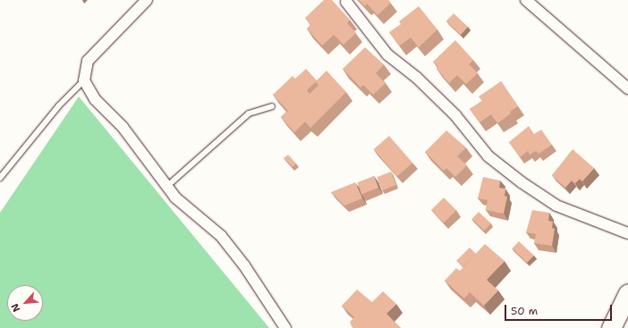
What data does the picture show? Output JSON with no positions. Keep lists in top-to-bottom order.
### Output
{
  "scale_bar": "50 m",
  "north": "bottom left"
}
